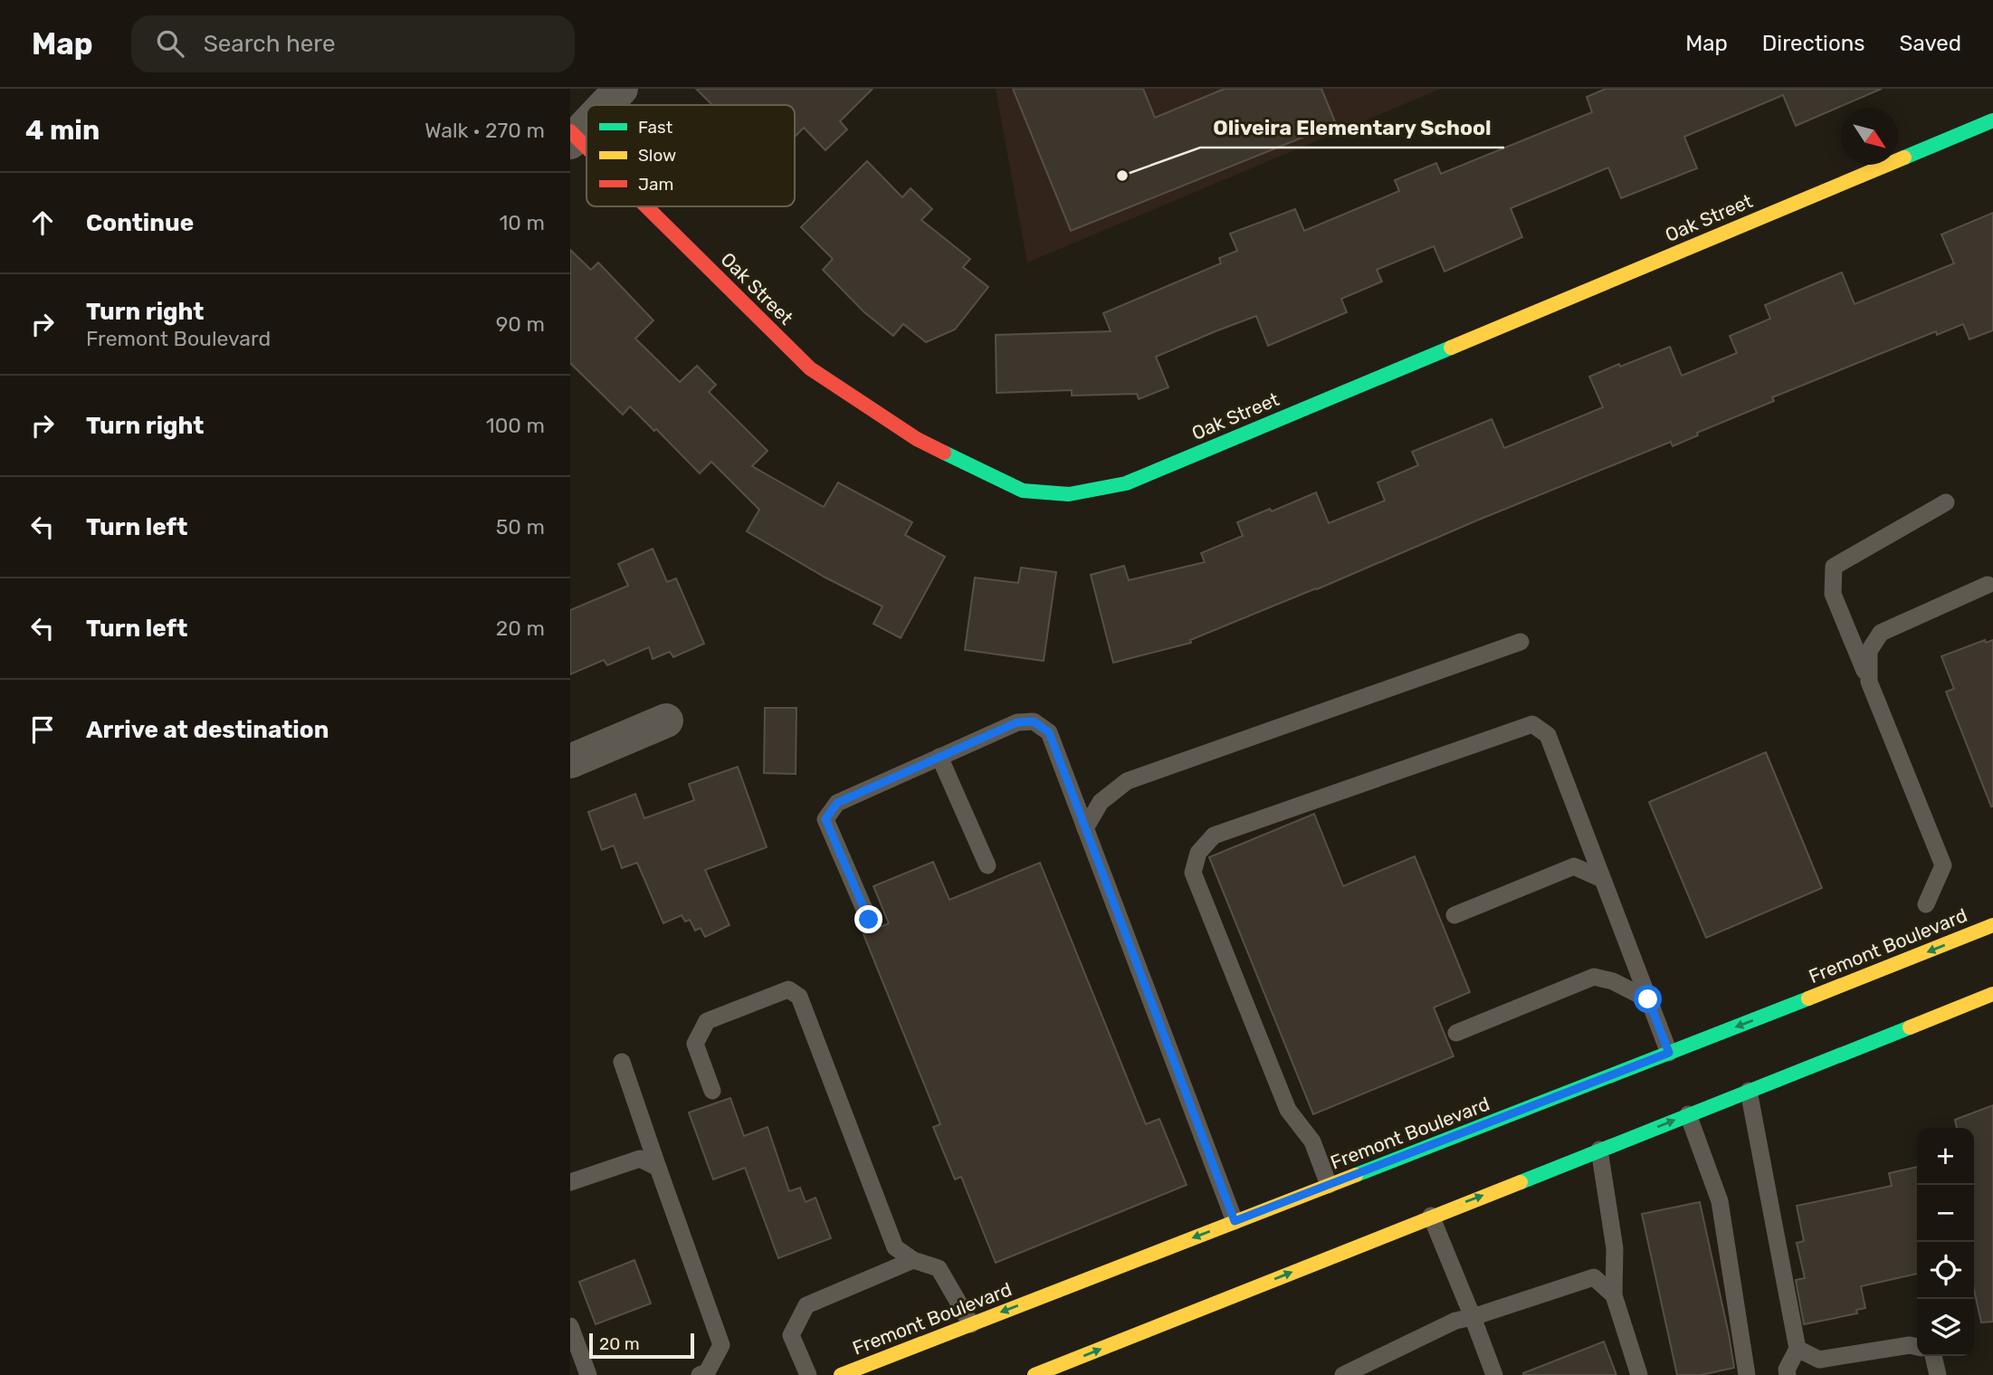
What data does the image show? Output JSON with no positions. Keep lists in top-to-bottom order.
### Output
{
  "streets": {
    "main road": ["Oak Street", "Fremont Boulevard"]
  },
  "places": ["Oliveira Elementary School"],
  "legend": ["Fast", "Slow", "Jam"],
  "scale_bar": "20 m",
  "north": "bottom right",
  "page": {
    "header": "Map",
    "search": "Search here",
    "nav": ["Map", "Directions", "Saved"],
    "heading": ["4 min", "Walk · 270 m"],
    "list": [
      ["Continue", "10 m"],
      ["Turn right", "Fremont Boulevard", "90 m"],
      ["Turn right", "100 m"],
      ["Turn left", "50 m"],
      ["Turn left", "20 m"],
      "Arrive at destination"
    ],
    "map_buttons": ["+", "−"],
    "scale": "20 m"
  }
}
